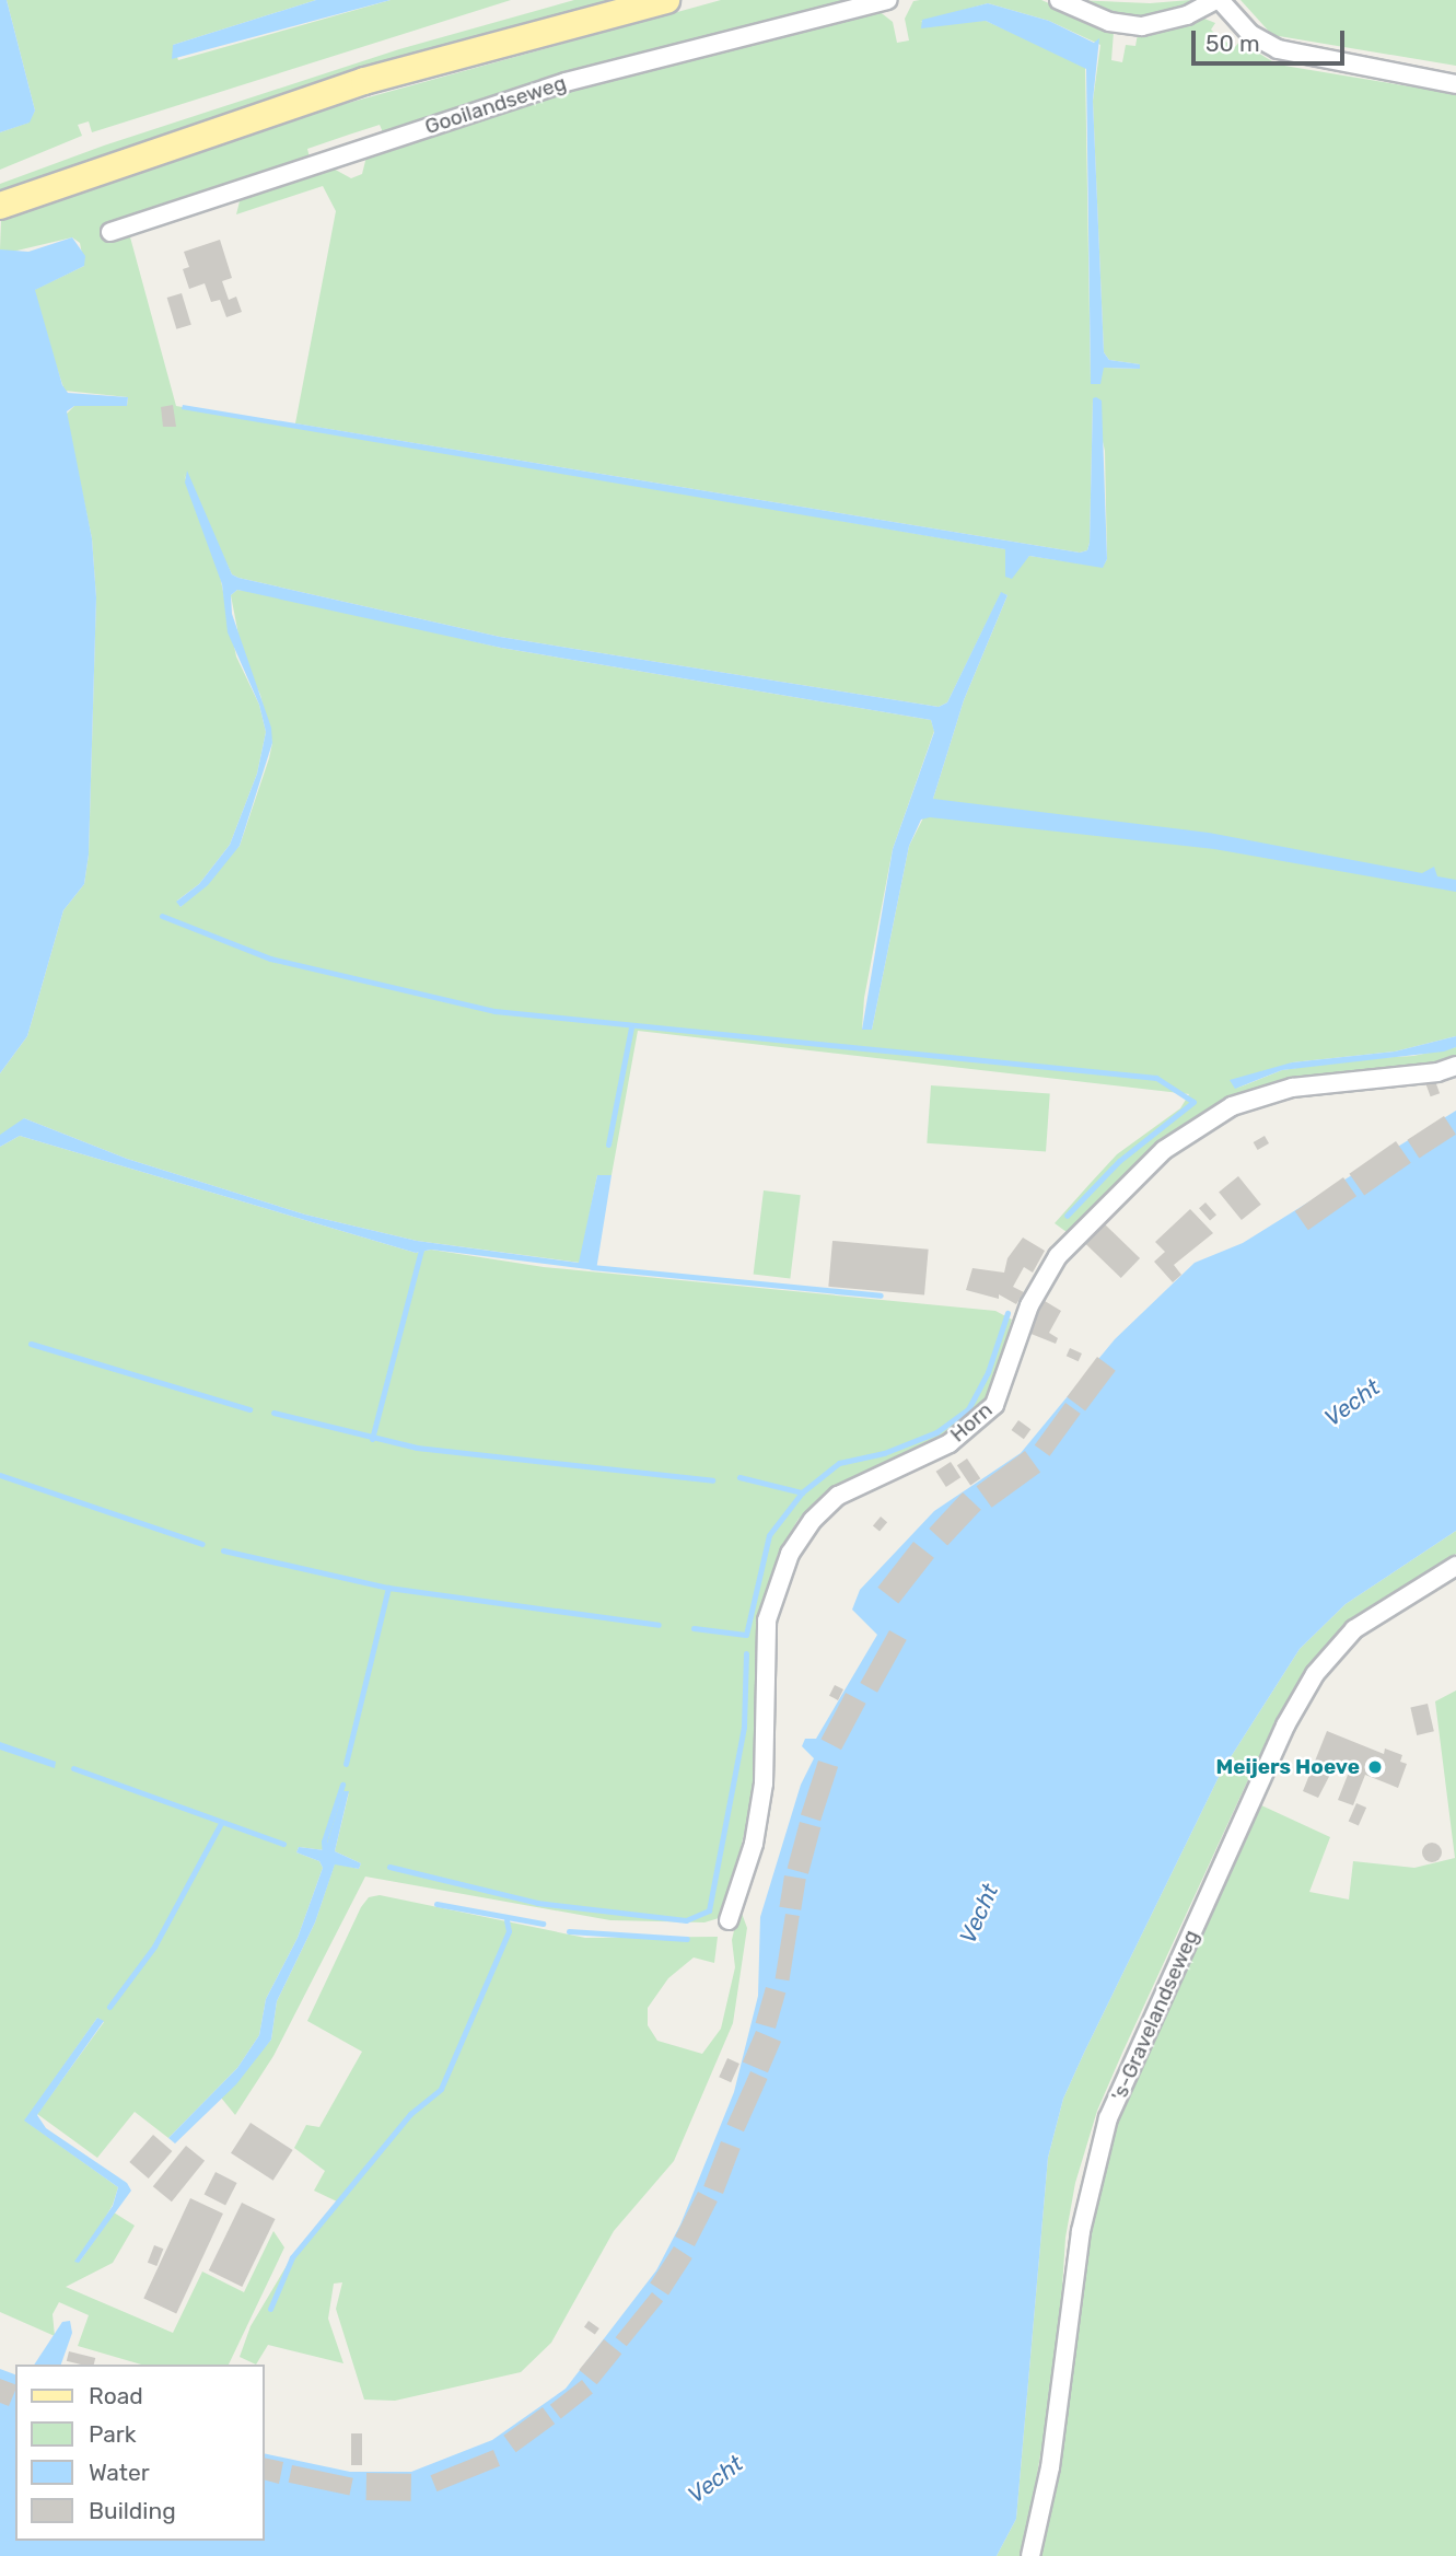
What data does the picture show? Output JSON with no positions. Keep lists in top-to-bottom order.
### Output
{
  "streets": {
    "street": ["Gooilandseweg", "Horn", "'s-Gravelandseweg"]
  },
  "water": ["Vecht"],
  "places": ["Meijers Hoeve"],
  "legend": [
    "Road",
    "Park",
    "Water",
    "Building"
  ],
  "scale_bar": "50 m"
}
